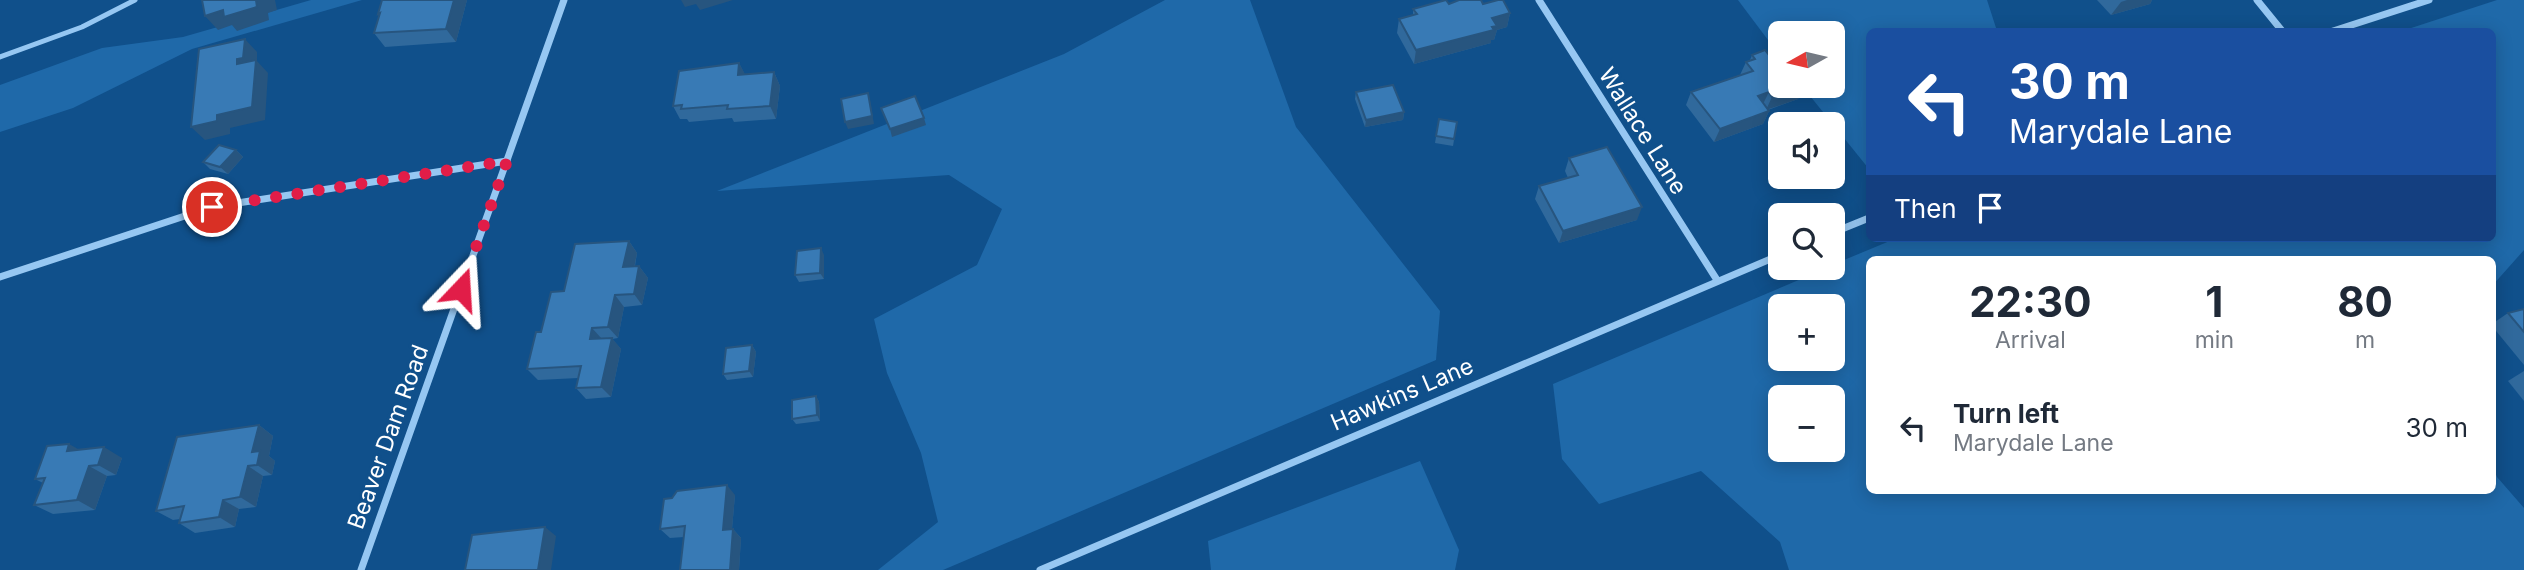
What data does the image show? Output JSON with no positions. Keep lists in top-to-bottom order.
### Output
{
  "streets": {
    "street": ["Wallace Lane", "Hawkins Lane", "Beaver Dam Road"]
  },
  "crossings": [
    ["Wallace Lane", "Hawkins Lane"]
  ],
  "north": "left",
  "page": {
    "map_buttons": ["+", "−"],
    "turn": ["30 m", "Marydale Lane"],
    "then": "Then",
    "eta": [
      "22:30",
      "Arrival",
      "1",
      "min",
      "80",
      "m"
    ],
    "list": [
      {
        "name": "Turn left",
        "note": "Marydale Lane",
        "value": "30 m"
      }
    ]
  }
}
